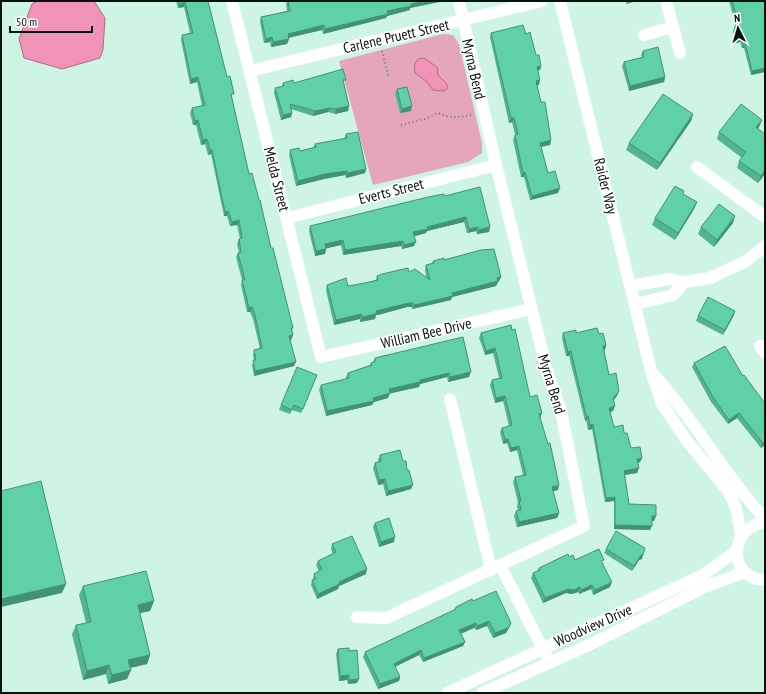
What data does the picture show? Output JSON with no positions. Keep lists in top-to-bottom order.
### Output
{
  "streets": {
    "street": [
      "Carlene Pruett Street",
      "Myrna Bend",
      "Melda Street",
      "Raider Way",
      "Everts Street",
      "William Bee Drive",
      "Woodview Drive"
    ]
  },
  "crossings": [
    ["Carlene Pruett Street", "Myrna Bend"],
    ["Carlene Pruett Street", "Melda Street"],
    ["Myrna Bend", "Everts Street"],
    ["Myrna Bend", "William Bee Drive"],
    ["Melda Street", "Everts Street"],
    ["Melda Street", "William Bee Drive"]
  ],
  "scale_bar": "50 m",
  "north": "top"
}
